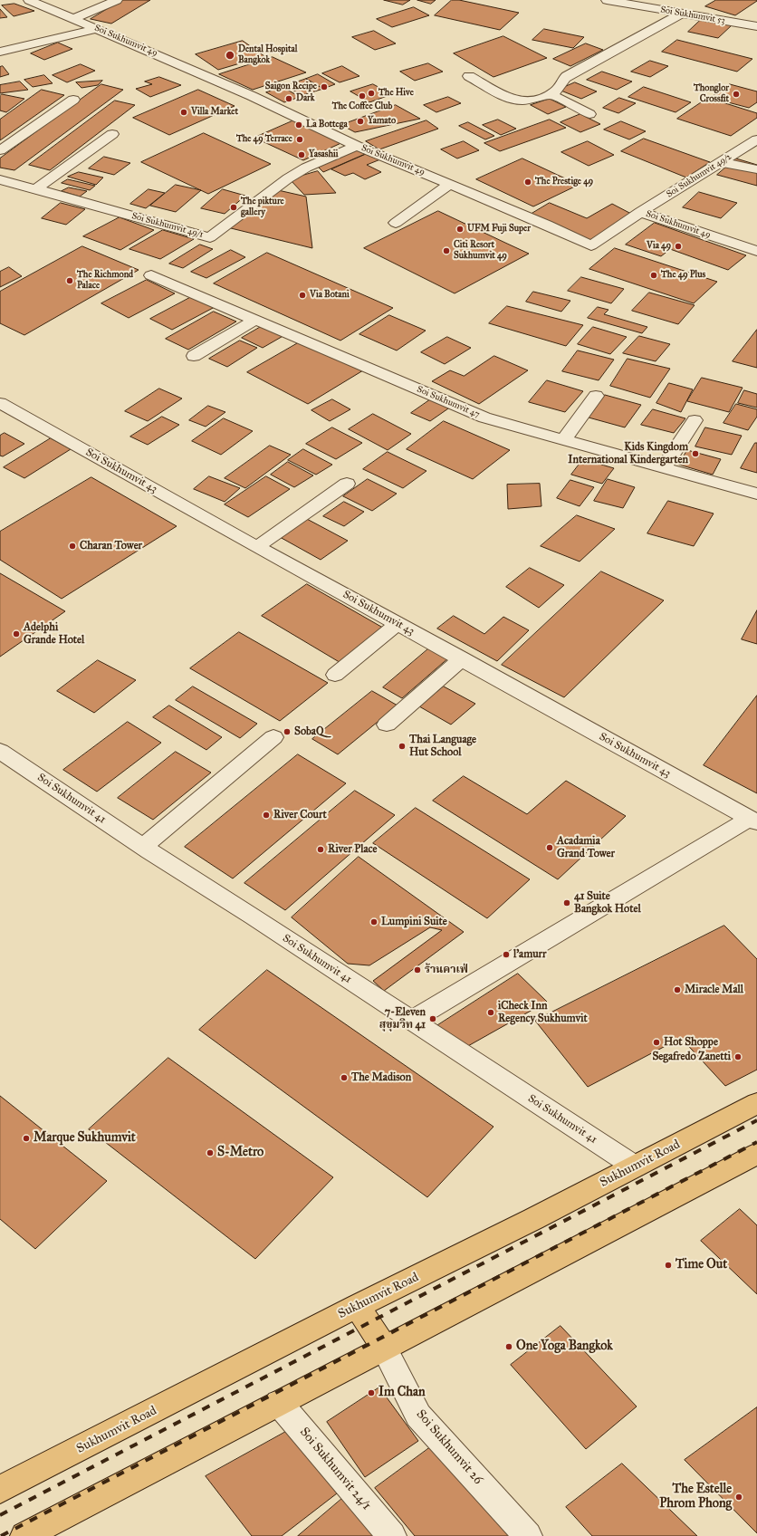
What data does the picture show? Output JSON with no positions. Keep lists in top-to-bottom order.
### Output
{
  "streets": {
    "main road": ["Sukhumvit Road"],
    "street": [
      "Soi Sukhumvit 53",
      "Soi Sukhumvit 49",
      "Soi Sukhumvit 49/2",
      "Soi Sukhumvit 49/1",
      "Soi Sukhumvit 47",
      "Soi Sukhumvit 43",
      "Soi Sukhumvit 41",
      "Soi Sukhumvit 26",
      "Soi Sukhumvit 24/1"
    ]
  },
  "crossings": [
    ["Soi Sukhumvit 49", "Soi Sukhumvit 49/2"],
    ["Soi Sukhumvit 49", "Soi Sukhumvit 49/1"],
    ["Soi Sukhumvit 41", "Sukhumvit Road"]
  ],
  "places": [
    "Dental Hospital Bangkok",
    "Saigon Recipe",
    "The Hive",
    "Thonglor Crossfit",
    "The Coffee Club",
    "Dark",
    "Villa Market",
    "Yamato",
    "La Bottega",
    "The 49 Terrace",
    "Yasashii",
    "The Prestige 49",
    "The pikture gallery",
    "UFM Fuji Super",
    "Via 49",
    "Citi Resort Sukhumvit 49",
    "The 49 Plus",
    "The Richmond Palace",
    "Via Botani",
    "Kids Kingdom International Kindergarten",
    "Charan Tower",
    "Adelphi Grande Hotel",
    "SobaQ",
    "Thai Language Hut School",
    "River Court",
    "Acadamia Grand Tower",
    "River Place",
    "41 Suite Bangkok Hotel",
    "Lumpini Suite",
    "l'amurr",
    "ร้านคาเฟ่",
    "Miracle Mall",
    "iCheck Inn Regency Sukhumvit",
    "7-Eleven สุขุมวิท 41",
    "Hot Shoppe",
    "Segafredo Zanetti",
    "The Madison",
    "Marque Sukhumvit",
    "S-Metro",
    "Time Out",
    "One Yoga Bangkok",
    "Im Chan",
    "The Estelle Phrom Phong"
  ]
}
